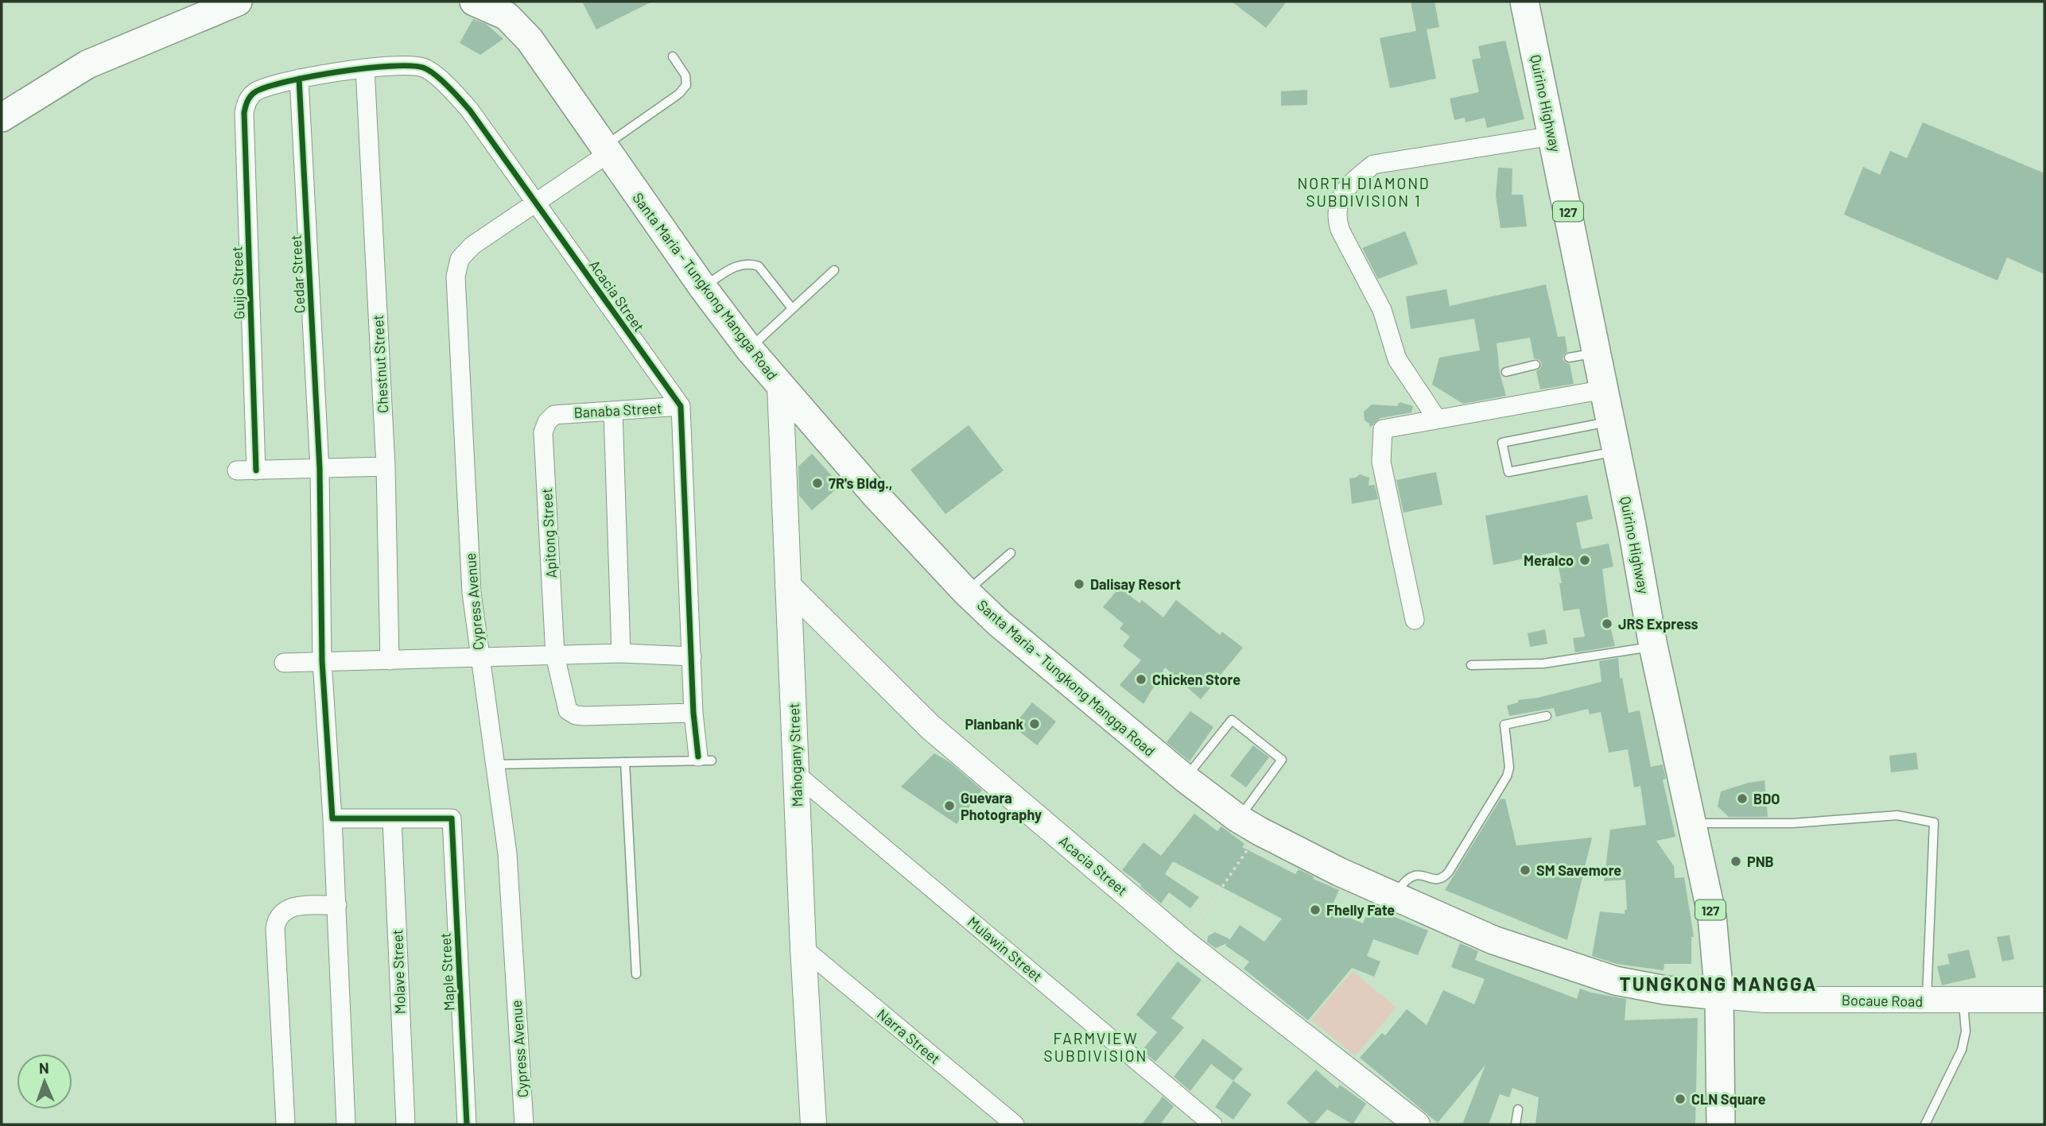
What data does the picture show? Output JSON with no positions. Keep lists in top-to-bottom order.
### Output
{
  "streets": {
    "main road": ["Quirino Highway", "127", "Santa Maria - Tungkong Mangga Road"],
    "street": [
      "Cedar Street",
      "Guijo Street",
      "Acacia Street",
      "Chestnut Street",
      "Banaba Street",
      "Apitong Street",
      "Cypress Avenue",
      "Mahogany Street",
      "Mulawin Street",
      "Molave Street",
      "Maple Street",
      "Bocaue Road",
      "Narra Street"
    ]
  },
  "crossings": [
    ["Quirino Highway", "Santa Maria - Tungkong Mangga Road"],
    ["Quirino Highway", "Bocaue Road"],
    ["Cedar Street", "Acacia Street"],
    ["Guijo Street", "Acacia Street"],
    ["Santa Maria - Tungkong Mangga Road", "Cypress Avenue"],
    ["Santa Maria - Tungkong Mangga Road", "Mahogany Street"],
    ["Santa Maria - Tungkong Mangga Road", "Bocaue Road"],
    ["Acacia Street", "Chestnut Street"],
    ["Acacia Street", "Banaba Street"],
    ["Acacia Street", "Cypress Avenue"],
    ["Acacia Street", "Mahogany Street"],
    ["Banaba Street", "Apitong Street"],
    ["Mahogany Street", "Mulawin Street"],
    ["Mahogany Street", "Narra Street"],
    ["Molave Street", "Maple Street"]
  ],
  "districts": ["NORTH DIAMOND SUBDIVISION 1", "TUNGKONG MANGGA", "FARMVIEW SUBDIVISION"],
  "places": [
    "7R's Bldg.,",
    "Meralco",
    "Dalisay Resort",
    "JRS Express",
    "Chicken Store",
    "Planbank",
    "BDO",
    "Guevara Photography",
    "PNB",
    "SM Savemore",
    "Fhelly Fate",
    "CLN Square"
  ],
  "north": "top"
}
